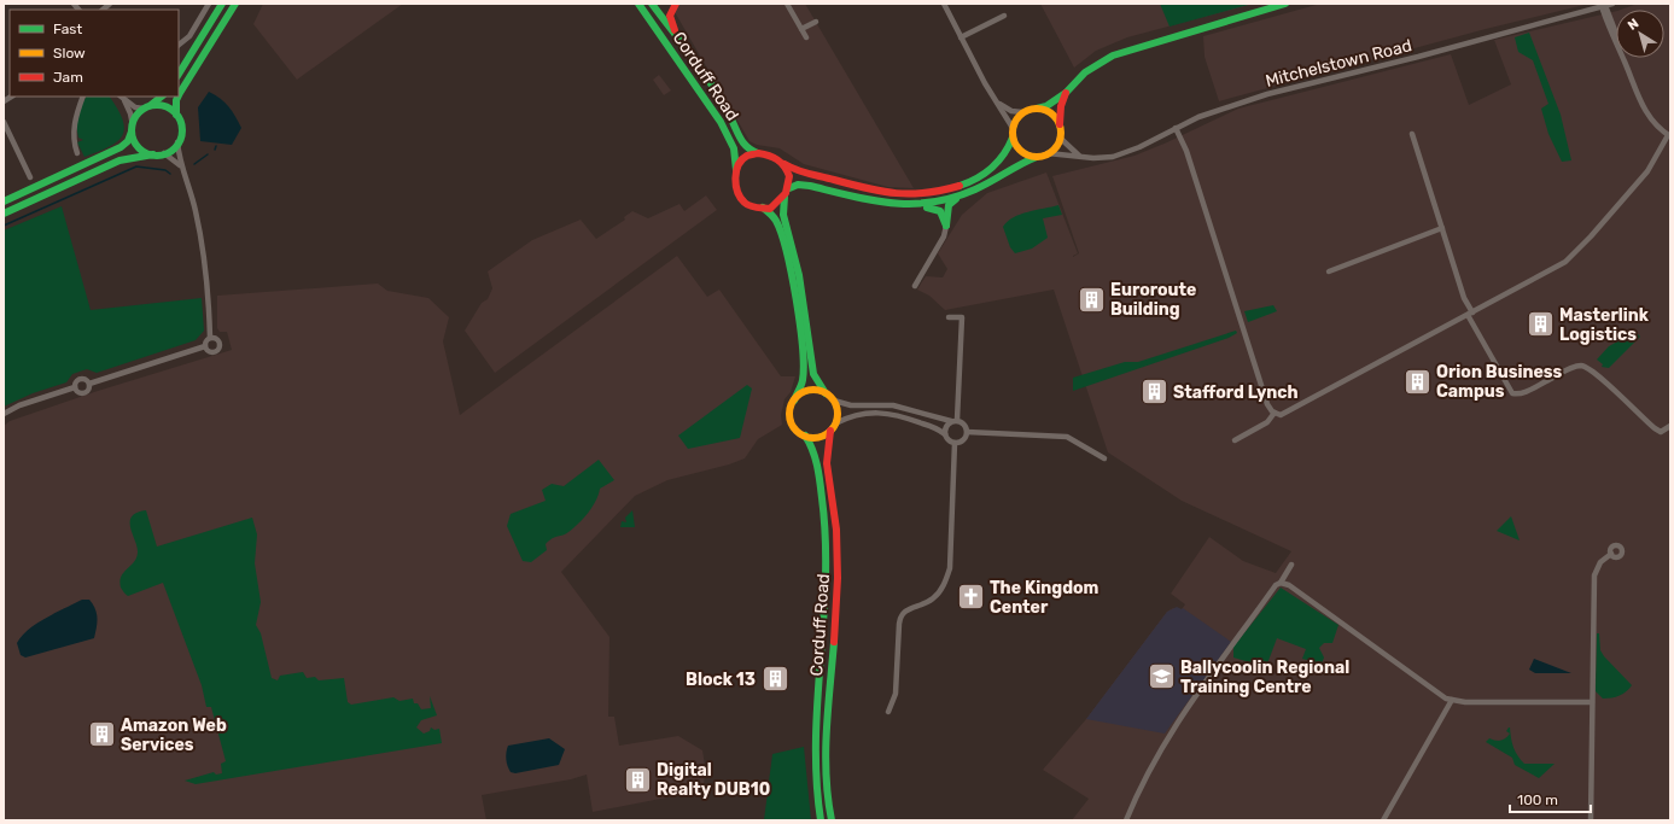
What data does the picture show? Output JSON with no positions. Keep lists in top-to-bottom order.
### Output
{
  "streets": {
    "street": ["Mitchelstown Road", "Corduff Road"]
  },
  "places": {
    "building": [
      "Euroroute Building",
      "Masterlink Logistics",
      "Orion Business Campus",
      "Stafford Lynch",
      "Block 13",
      "Amazon Web Services",
      "Digital Realty DUB10"
    ],
    "church": ["The Kingdom Center"],
    "school or university": ["Ballycoolin Regional Training Centre"]
  },
  "legend": ["Fast", "Slow", "Jam"],
  "scale_bar": "100 m",
  "north": "top left"
}
